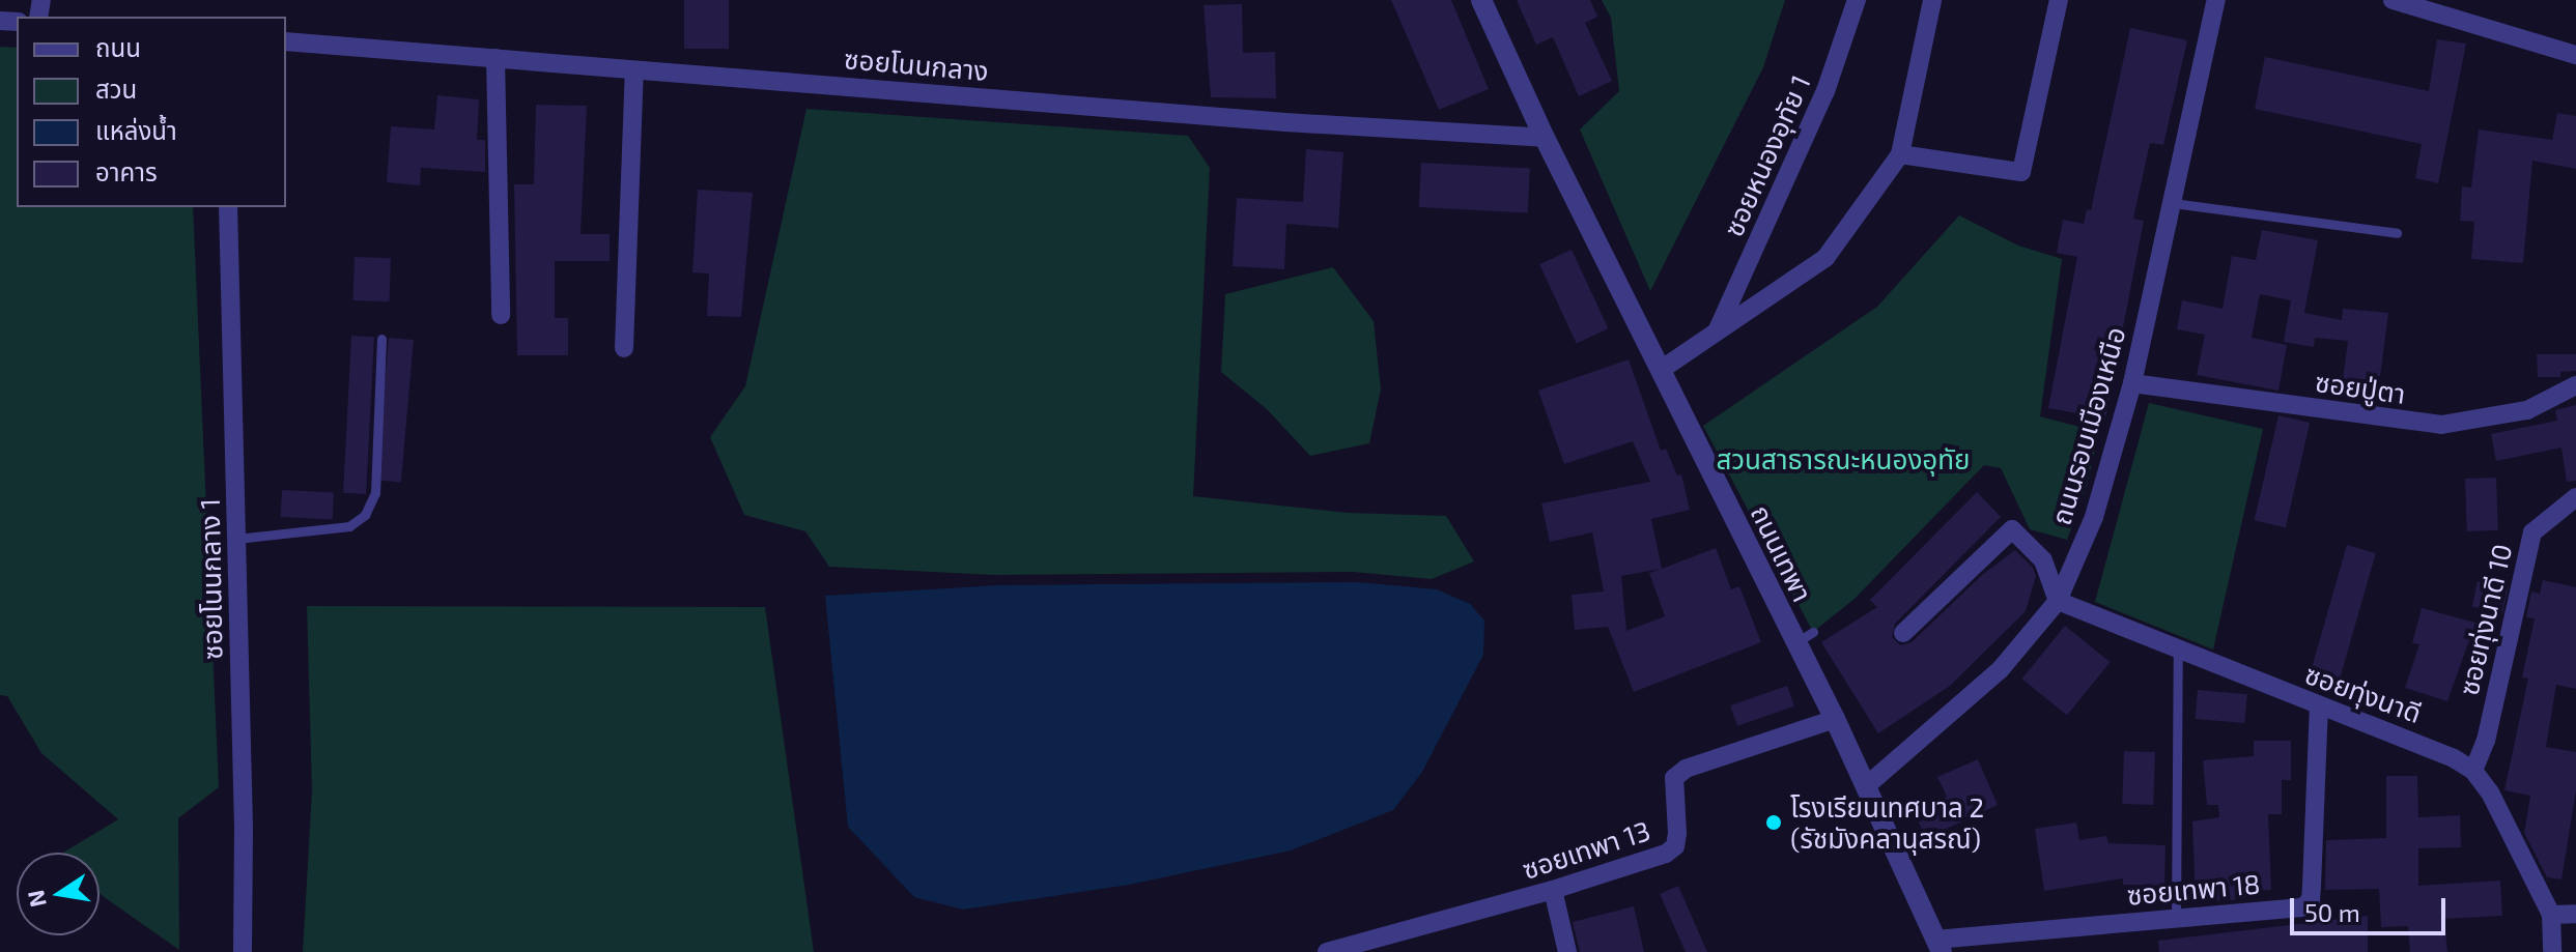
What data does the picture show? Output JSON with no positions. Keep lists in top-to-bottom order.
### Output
{
  "streets": {
    "street": [
      "ซอยโนนกลาง",
      "ซอยหนองอุทัย 1",
      "ซอยปู่ตา",
      "ถนนรอบเมืองเหนือ",
      "ถนนเทพา",
      "ซอยโนนกลาง 1",
      "ซอยทุ่งนาดี 10",
      "ซอยทุ่งนาดี",
      "ซอยเทพา 13",
      "ซอยเทพา 18"
    ]
  },
  "crossings": [
    ["ซอยโนนกลาง", "ถนนเทพา"],
    ["ซอยปู่ตา", "ถนนรอบเมืองเหนือ"],
    ["ถนนรอบเมืองเหนือ", "ถนนเทพา"],
    ["ถนนรอบเมืองเหนือ", "ซอยทุ่งนาดี"],
    ["ถนนเทพา", "ซอยเทพา 13"],
    ["ถนนเทพา", "ซอยเทพา 18"],
    ["ซอยทุ่งนาดี 10", "ซอยทุ่งนาดี"],
    ["ซอยทุ่งนาดี", "ซอยเทพา 18"]
  ],
  "parks": ["สวนสาธารณะหนองอุทัย"],
  "places": ["โรงเรียนเทศบาล 2 (รัชมังคลานุสรณ์)"],
  "legend": [
    "ถนน",
    "สวน",
    "แหล่งน้ำ",
    "อาคาร"
  ],
  "scale_bar": "50 m",
  "north": "left"
}
